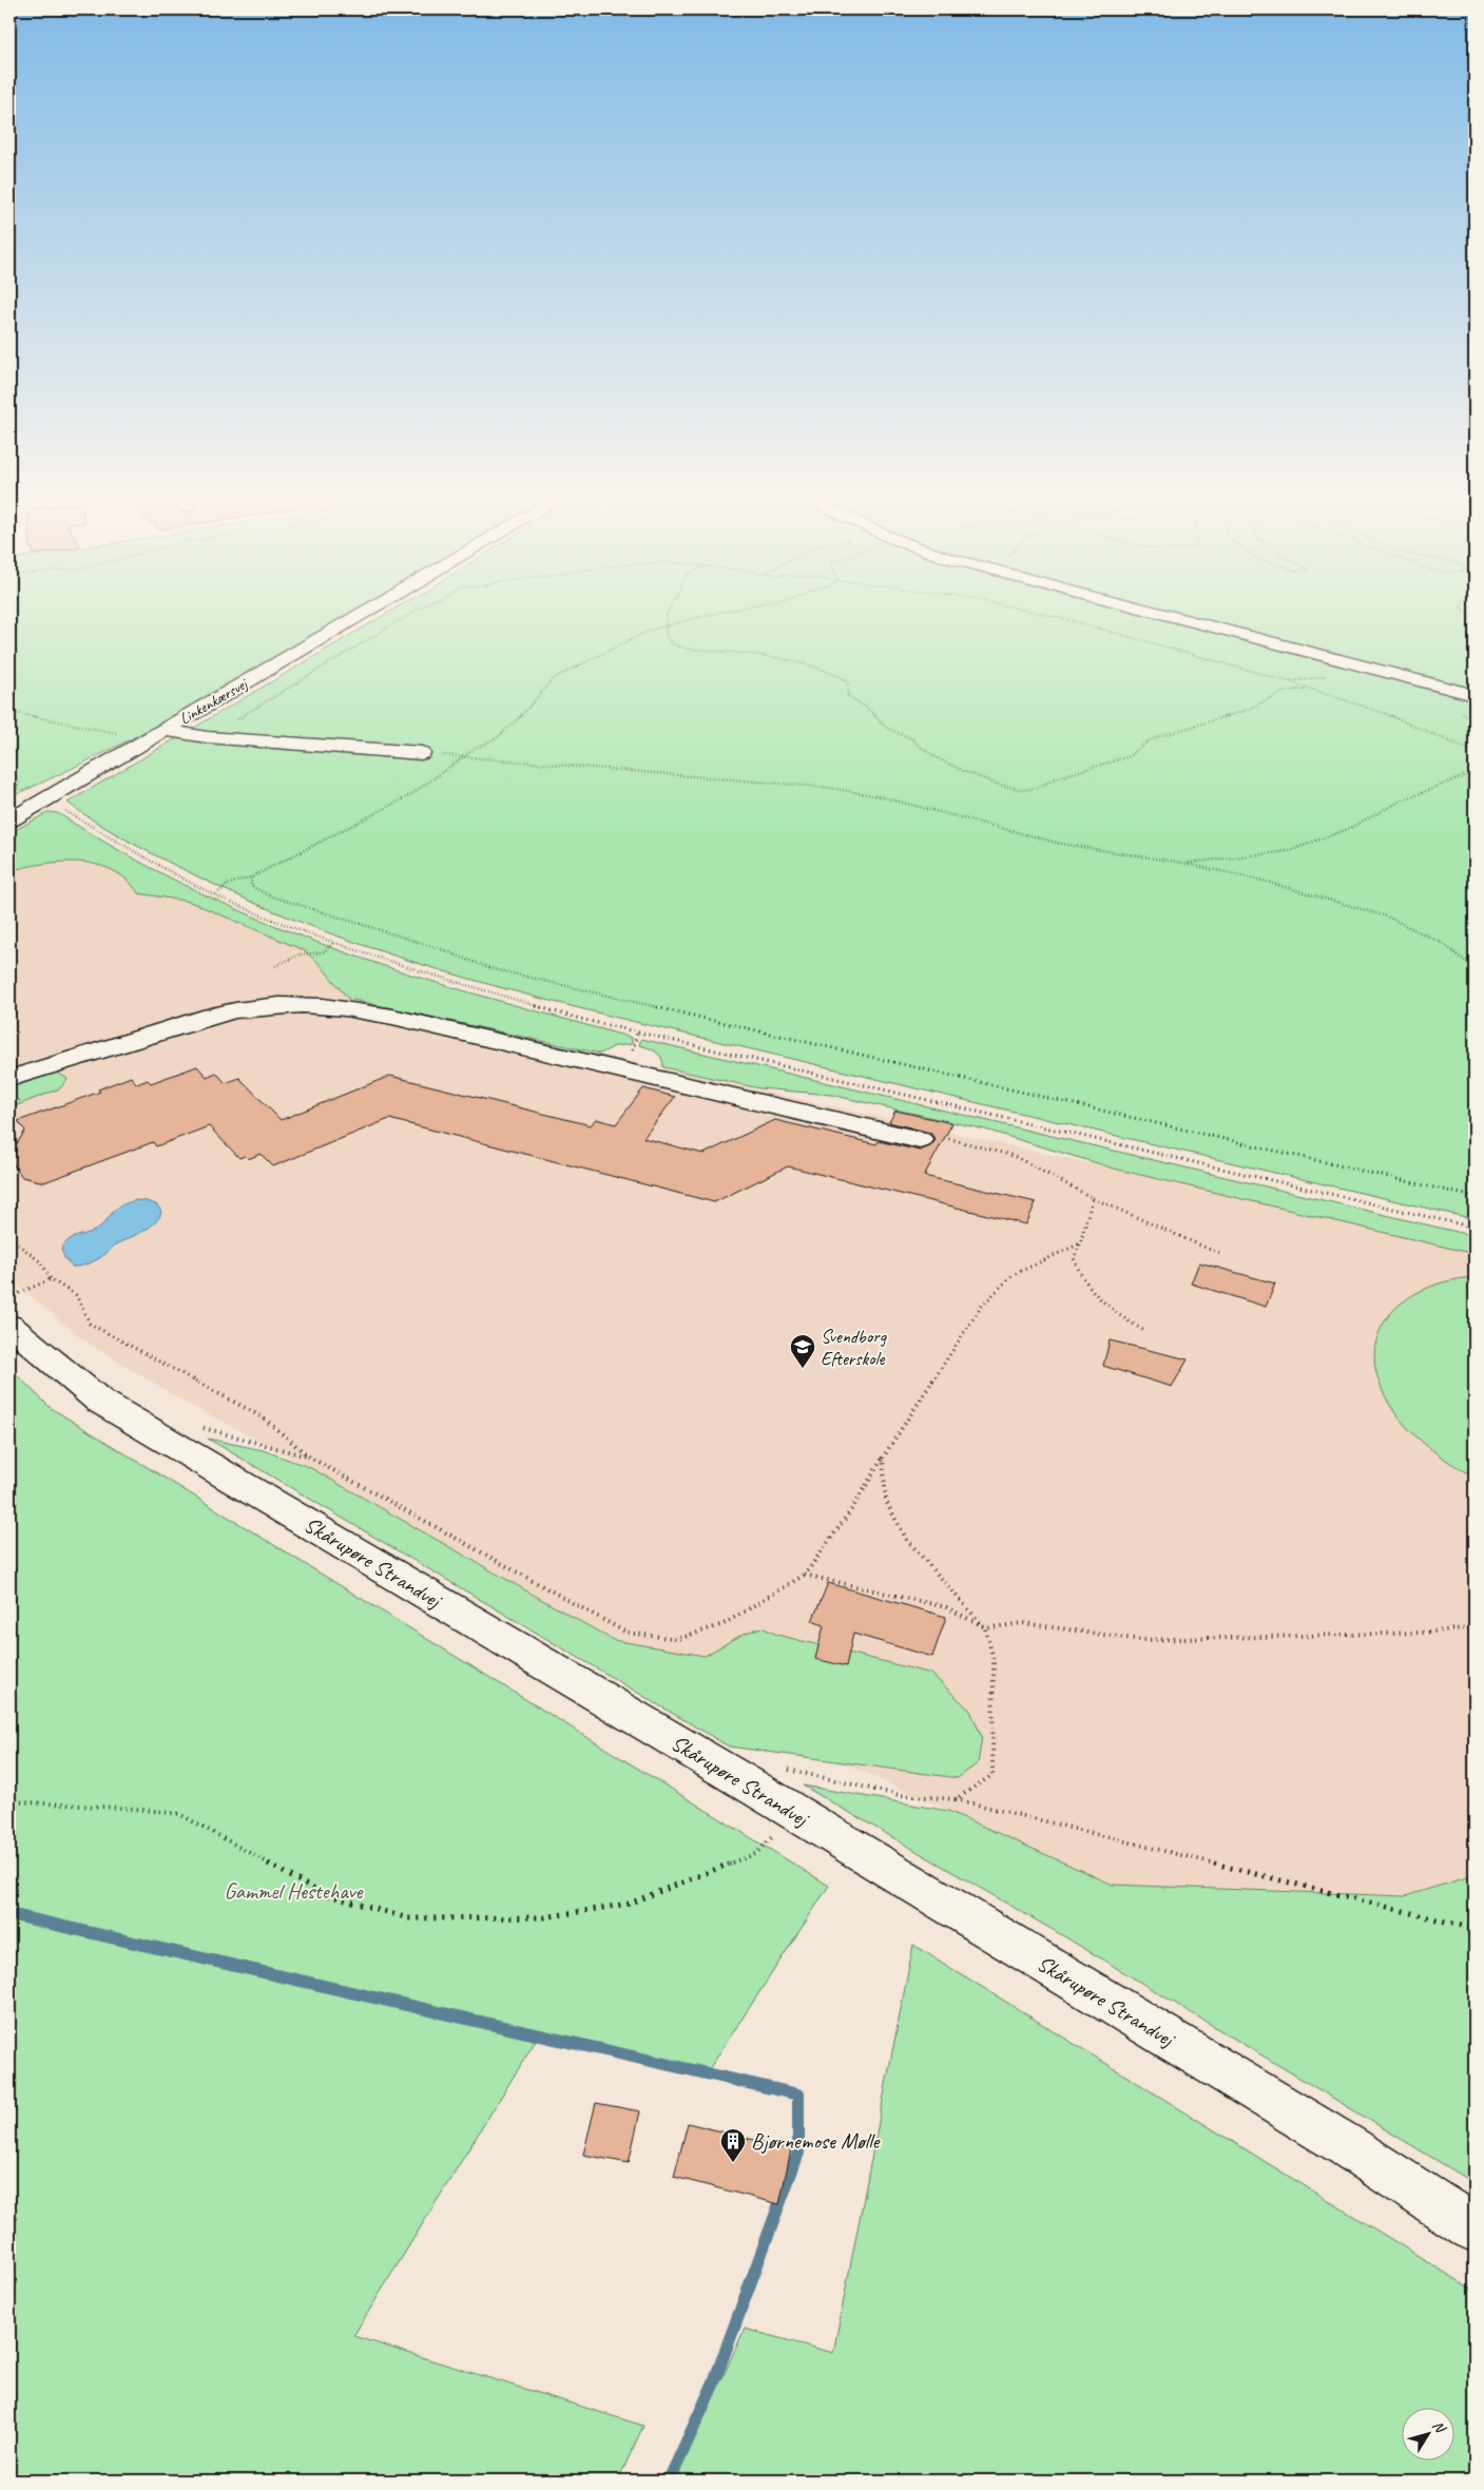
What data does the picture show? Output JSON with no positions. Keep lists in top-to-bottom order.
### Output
{
  "streets": {
    "street": ["Linkenkærsvej", "Skårupøre Strandvej"]
  },
  "parks": ["Gammel Hestehave"],
  "places": {
    "school or university": ["Svendborg Efterskole"],
    "building": ["Bjørnemose Mølle"]
  },
  "north": "top right"
}
